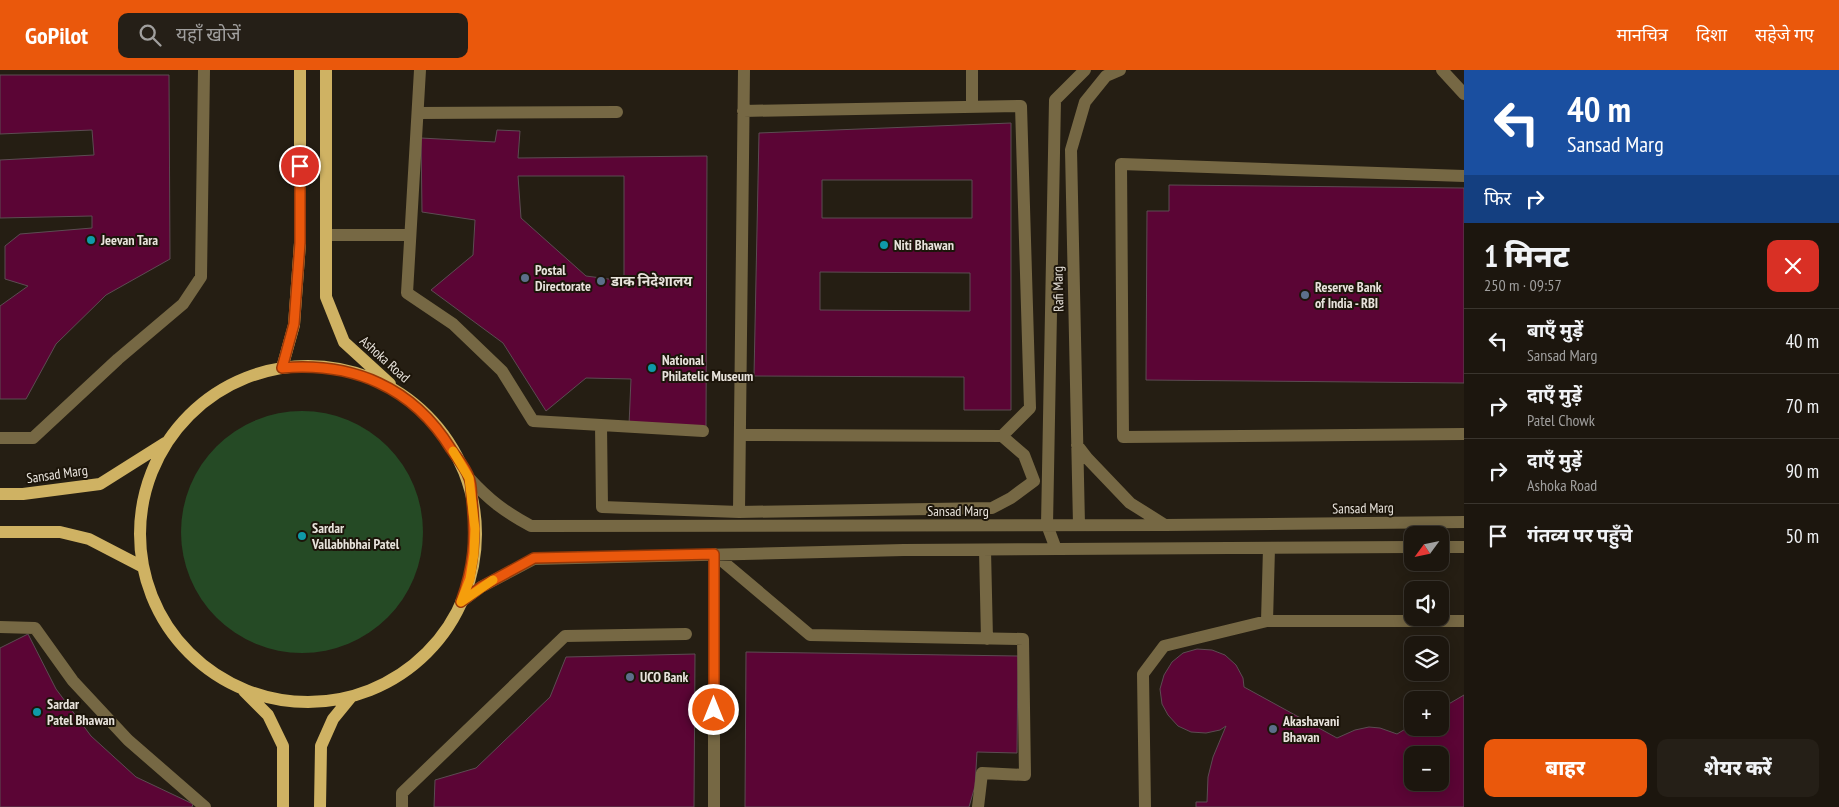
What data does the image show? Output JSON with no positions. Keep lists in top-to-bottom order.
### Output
{
  "streets": {
    "main road": ["Ashoka Road", "Sansad Marg"],
    "street": ["Rafi Marg"]
  },
  "crossings": [
    ["Rafi Marg", "Sansad Marg"]
  ],
  "places": [
    "Jeevan Tara",
    "Niti Bhawan",
    "Postal Directorate",
    "डाक निदेशालय",
    "Reserve Bank of India - RBI",
    "National Philatelic Museum",
    "Sardar Vallabhbhai Patel",
    "UCO Bank",
    "Sardar Patel Bhawan",
    "Akashavani Bhavan"
  ],
  "north": "bottom left",
  "page": {
    "header": "GoPilot",
    "search": "यहाँ खोजें",
    "nav": ["मानचित्र", "दिशा", "सहेजे गए"],
    "turn": ["40 m", "Sansad Marg"],
    "then": "फिर",
    "heading": ["1 मिनट", "250 m · 09:57"],
    "list": [
      {
        "name": "बाएँ मुड़ें",
        "note": "Sansad Marg",
        "value": "40 m"
      },
      {
        "name": "दाएँ मुड़ें",
        "note": "Patel Chowk",
        "value": "70 m"
      },
      {
        "name": "दाएँ मुड़ें",
        "note": "Ashoka Road",
        "value": "90 m"
      },
      {
        "name": "गंतव्य पर पहुँचे",
        "value": "50 m"
      }
    ],
    "map_buttons": ["+", "−"],
    "buttons": ["बाहर", "शेयर करें"]
  }
}
